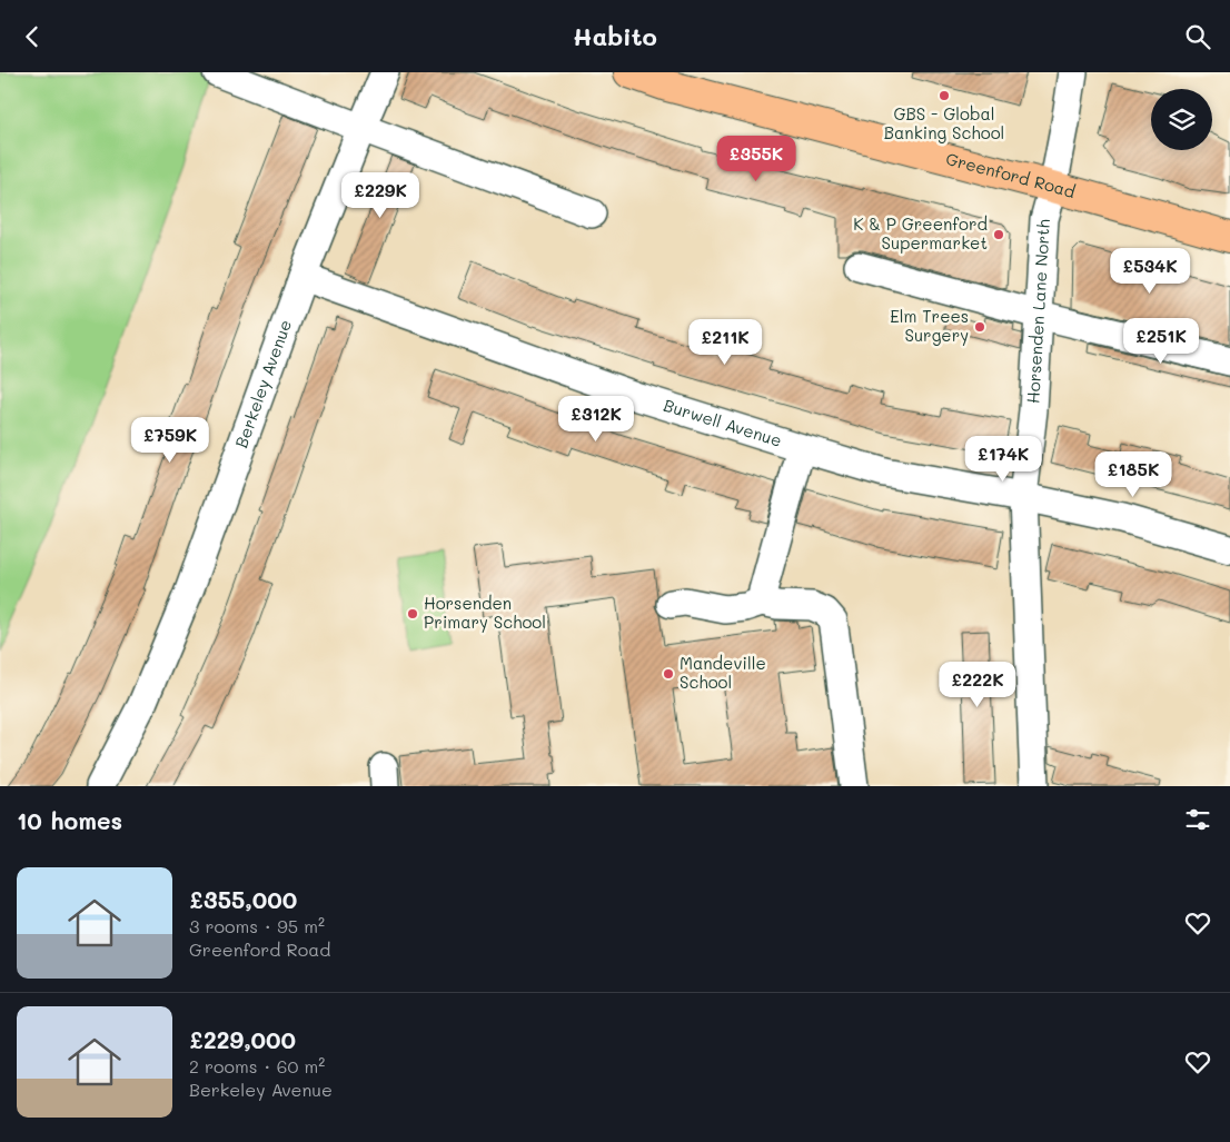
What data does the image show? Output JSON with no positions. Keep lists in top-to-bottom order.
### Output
{
  "streets": {
    "main road": ["Greenford Road"],
    "street": ["Horsenden Lane North", "Berkeley Avenue", "Burwell Avenue"]
  },
  "crossings": [
    ["Greenford Road", "Horsenden Lane North"],
    ["Horsenden Lane North", "Burwell Avenue"],
    ["Berkeley Avenue", "Burwell Avenue"]
  ],
  "places": [
    "GBS - Global Banking School",
    "K & P Greenford Supermarket",
    "Elm Trees Surgery",
    "Horsenden Primary School",
    "Mandeville School"
  ],
  "page": {
    "header": "Habito",
    "price": [
      "£355K",
      "£229K",
      "£534K",
      "£251K",
      "£211K",
      "£312K",
      "£759K",
      "£174K",
      "£185K",
      "£222K"
    ],
    "heading": "10 homes",
    "list": [
      {
        "name": "£355,000",
        "note": "3 rooms · 95 m² · Greenford Road"
      },
      {
        "name": "£229,000",
        "note": "2 rooms · 60 m² · Berkeley Avenue"
      }
    ]
  }
}
